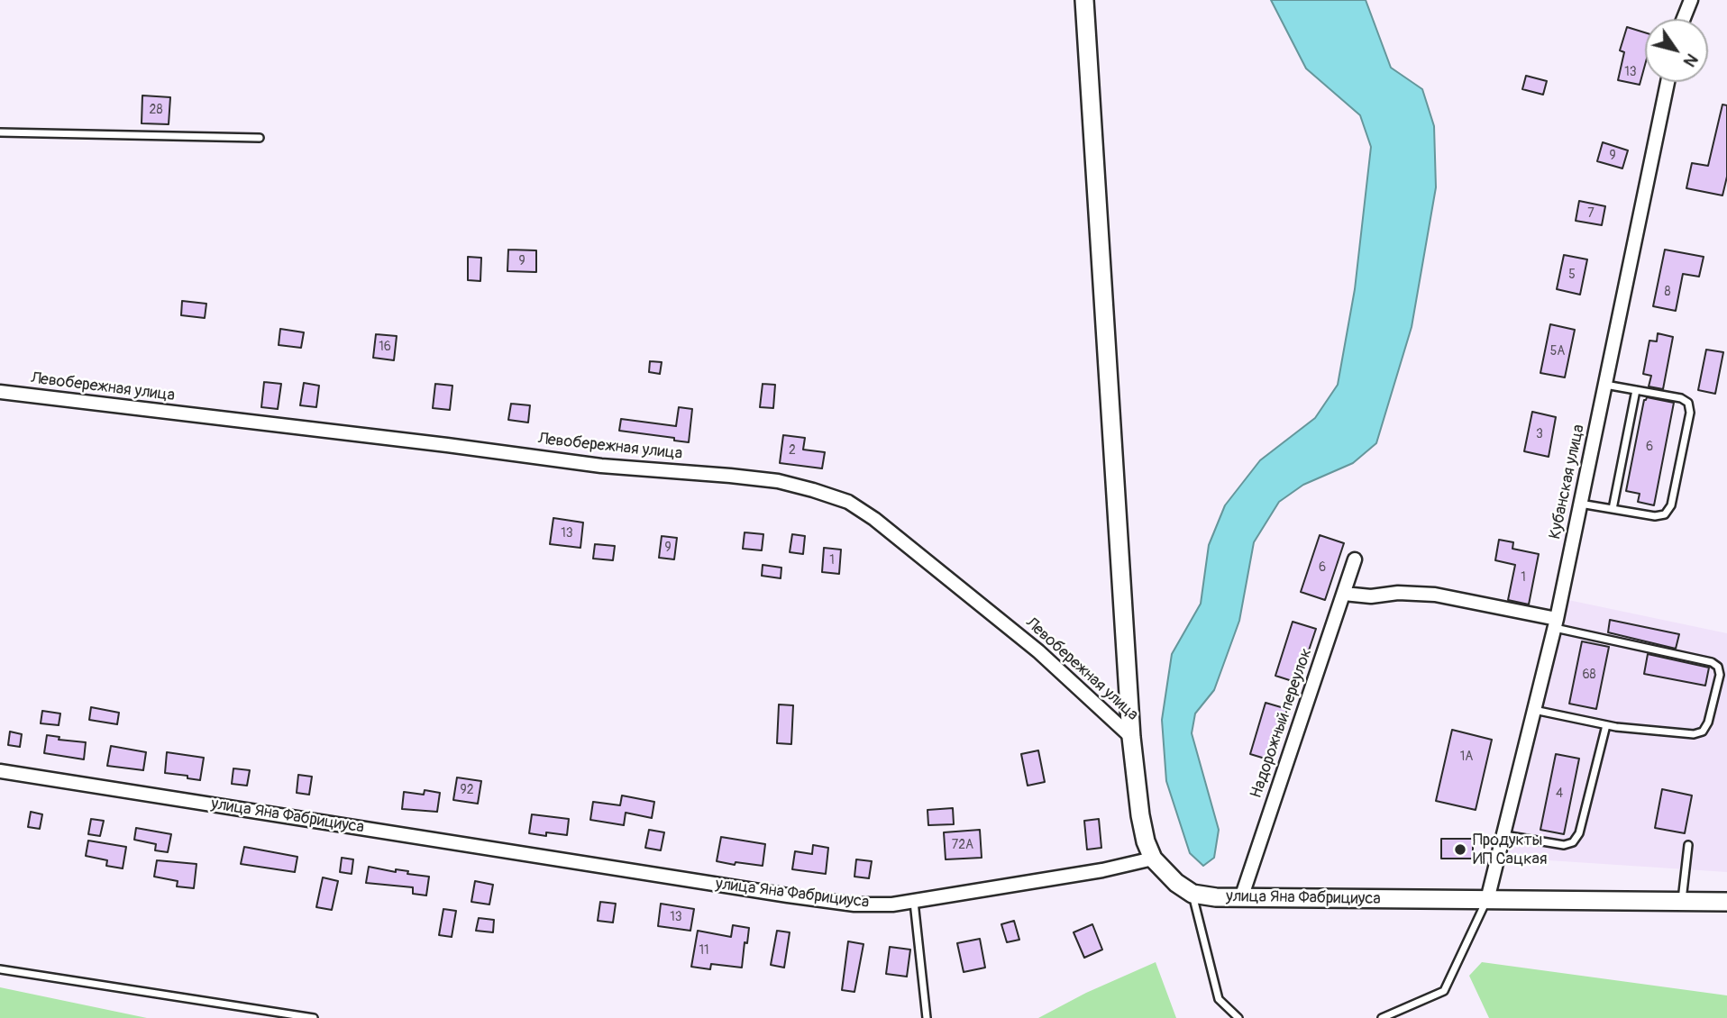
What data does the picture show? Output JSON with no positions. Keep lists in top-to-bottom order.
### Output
{
  "streets": {
    "street": [
      "Левобережная улица",
      "Кубанская улица",
      "Надорожный переулок",
      "улица Яна Фабрициуса"
    ]
  },
  "crossings": [
    ["Кубанская улица", "улица Яна Фабрициуса"],
    ["Надорожный переулок", "улица Яна Фабрициуса"]
  ],
  "places": ["Продукты ИП Сацкая"],
  "house_numbers": [
    "13",
    "28",
    "9",
    "7",
    "9",
    "5",
    "8",
    "16",
    "5А",
    "3",
    "6",
    "2",
    "13",
    "9",
    "1",
    "6",
    "1",
    "68",
    "1А",
    "92",
    "4",
    "72А",
    "13",
    "11"
  ],
  "north": "bottom right"
}
